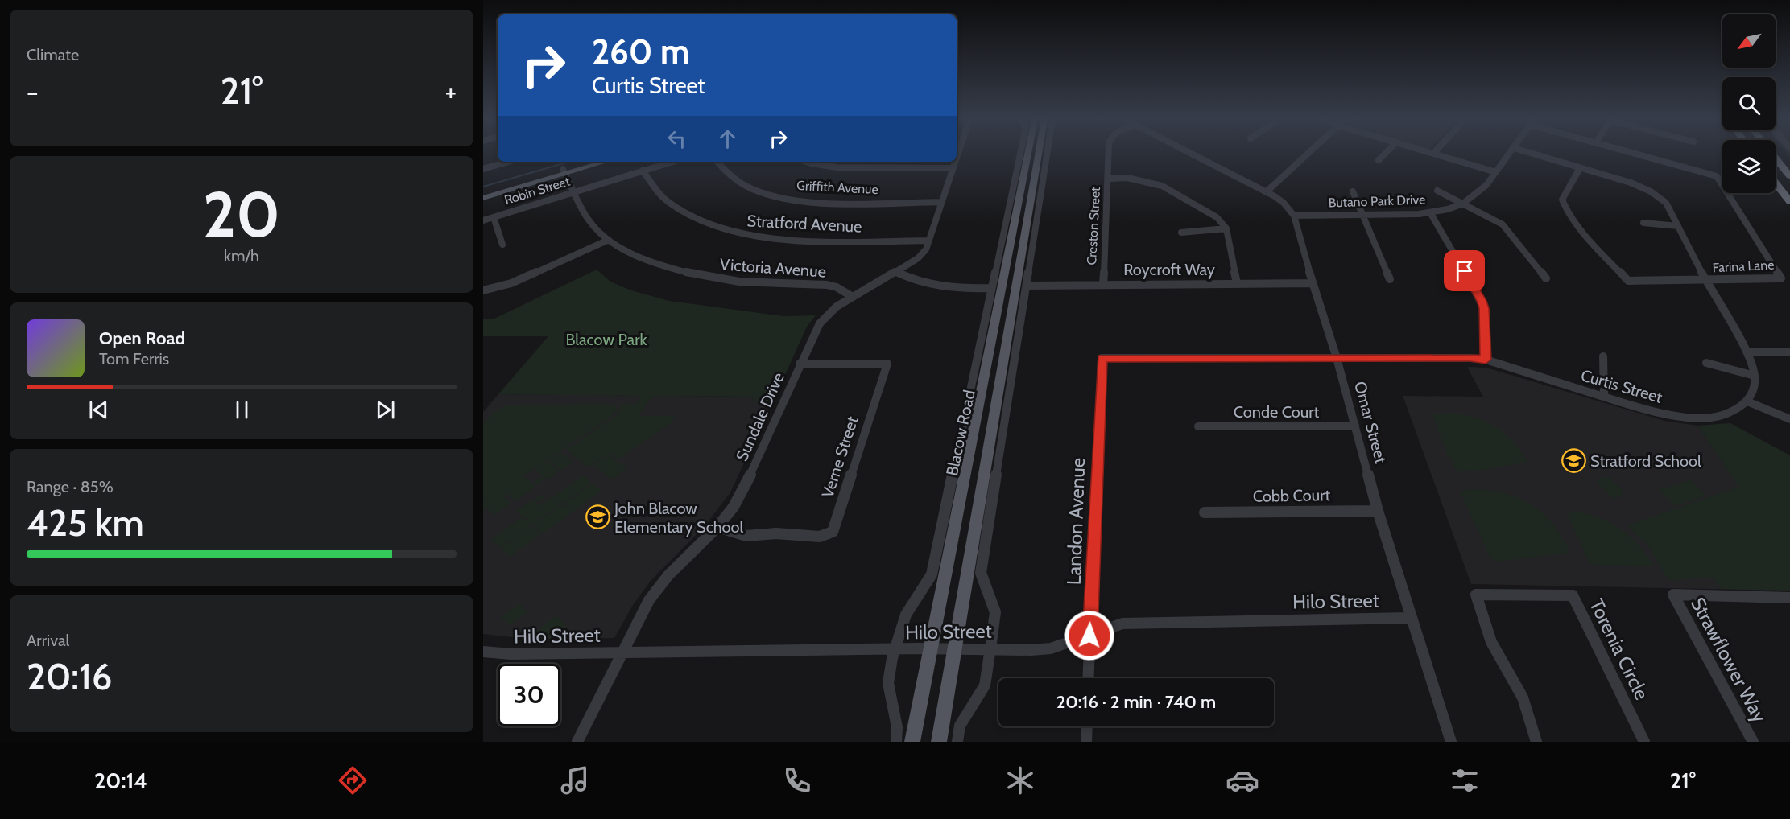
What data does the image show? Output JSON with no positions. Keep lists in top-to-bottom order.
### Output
{
  "streets": {
    "main road": ["Blacow Road"],
    "street": [
      "Griffith Avenue",
      "Robin Street",
      "Butano Park Drive",
      "Stratford Avenue",
      "Creston Street",
      "Farina Lane",
      "Victoria Avenue",
      "Roycroft Way",
      "Curtis Street",
      "Conde Court",
      "Sundale Drive",
      "Omar Street",
      "Verne Street",
      "Cobb Court",
      "Landon Avenue",
      "Hilo Street",
      "Torenia Circle",
      "Strawflower Way"
    ]
  },
  "crossings": [
    ["Griffith Avenue", "Sundale Drive"],
    ["Robin Street", "Stratford Avenue"],
    ["Robin Street", "Victoria Avenue"],
    ["Butano Park Drive", "Omar Street"],
    ["Stratford Avenue", "Sundale Drive"],
    ["Creston Street", "Roycroft Way"],
    ["Victoria Avenue", "Sundale Drive"],
    ["Roycroft Way", "Omar Street"],
    ["Curtis Street", "Omar Street"],
    ["Curtis Street", "Landon Avenue"],
    ["Conde Court", "Omar Street"],
    ["Sundale Drive", "Verne Street"],
    ["Sundale Drive", "Hilo Street"],
    ["Omar Street", "Cobb Court"],
    ["Omar Street", "Hilo Street"],
    ["Blacow Road", "Hilo Street"],
    ["Landon Avenue", "Hilo Street"]
  ],
  "parks": ["Blacow Park"],
  "places": {
    "school or university": ["Stratford School", "John Blacow Elementary School"]
  },
  "north": "bottom left",
  "page": {
    "tile": [
      "Climate",
      ["20", "km/h"],
      ["Range · 85%", "425 km"],
      ["Arrival", "20:16"]
    ],
    "turn": ["260 m", "Curtis Street"],
    "heat": ["−", "21°", "+"],
    "song": ["Open Road", "Tom Ferris"],
    "limit": "30",
    "trip": "20:16 · 2 min · 740 m",
    "tabs": ["20:14", "21°"]
  }
}
